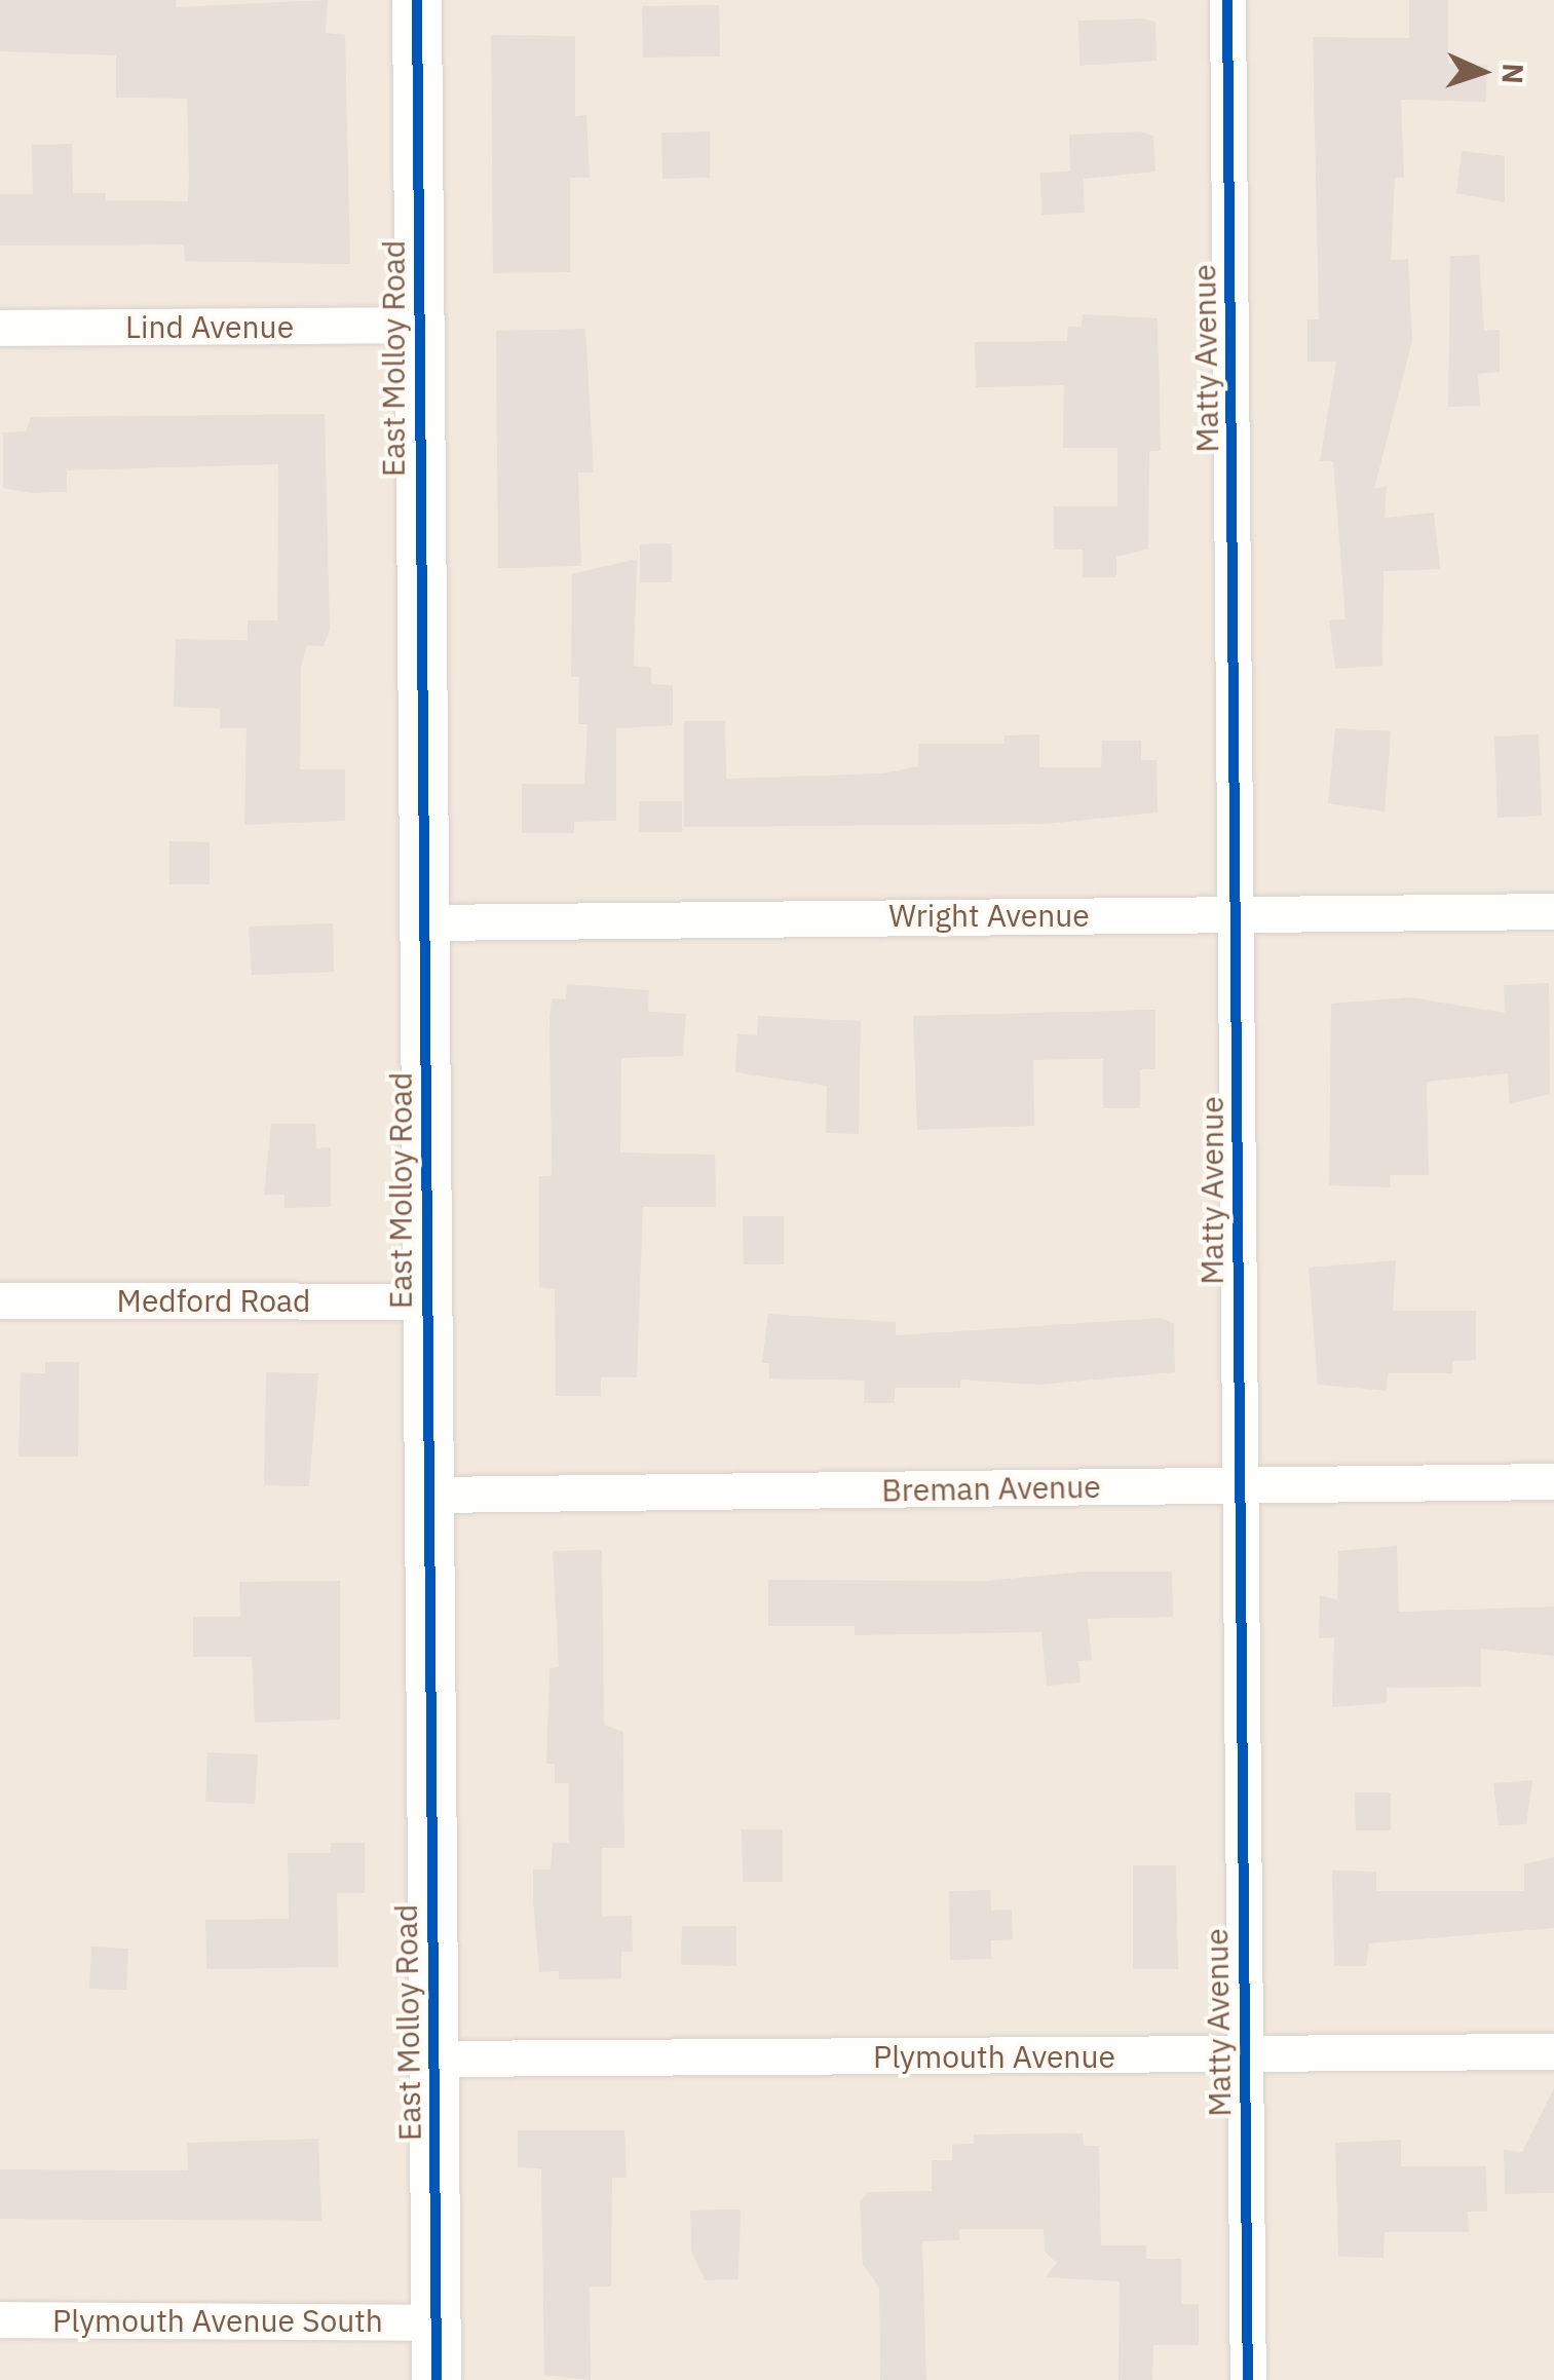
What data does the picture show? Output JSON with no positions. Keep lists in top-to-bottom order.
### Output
{
  "streets": {
    "street": [
      "Lind Avenue",
      "East Molloy Road",
      "Matty Avenue",
      "Wright Avenue",
      "Medford Road",
      "Breman Avenue",
      "Plymouth Avenue",
      "Plymouth Avenue South"
    ]
  },
  "crossings": [
    ["Lind Avenue", "East Molloy Road"],
    ["East Molloy Road", "Wright Avenue"],
    ["East Molloy Road", "Medford Road"],
    ["East Molloy Road", "Breman Avenue"],
    ["East Molloy Road", "Plymouth Avenue"],
    ["East Molloy Road", "Plymouth Avenue South"],
    ["Matty Avenue", "Wright Avenue"],
    ["Matty Avenue", "Breman Avenue"],
    ["Matty Avenue", "Plymouth Avenue"]
  ],
  "north": "right"
}
